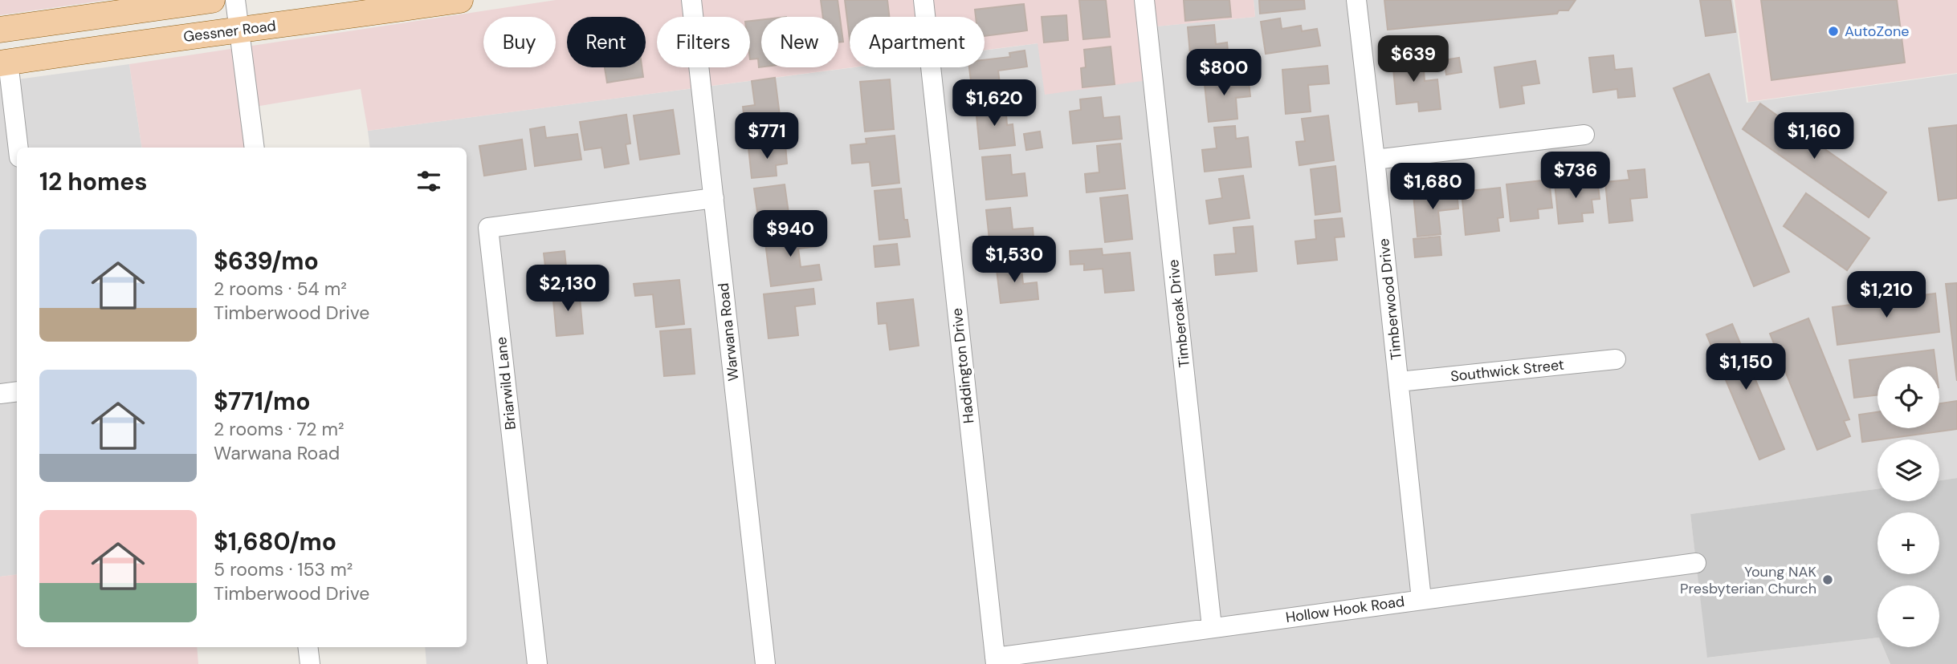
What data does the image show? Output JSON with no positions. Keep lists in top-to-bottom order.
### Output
{
  "streets": {
    "main road": ["Gessner Road"],
    "street": [
      "Timberwood Drive",
      "Timberoak Drive",
      "Warwana Road",
      "Haddington Drive",
      "Southwick Street",
      "Briarwild Lane",
      "Hollow Hook Road"
    ]
  },
  "crossings": [
    ["Timberwood Drive", "Southwick Street"],
    ["Timberwood Drive", "Hollow Hook Road"],
    ["Timberoak Drive", "Hollow Hook Road"],
    ["Warwana Road", "Briarwild Lane"],
    ["Haddington Drive", "Hollow Hook Road"]
  ],
  "places": ["AutoZone", "Young NAK Presbyterian Church"],
  "page": {
    "chip": [
      "Buy",
      "Rent",
      "Filters",
      "New",
      "Apartment"
    ],
    "price": [
      "$639",
      "$800",
      "$1,620",
      "$771",
      "$1,160",
      "$736",
      "$1,680",
      "$940",
      "$1,530",
      "$2,130",
      "$1,210",
      "$1,150"
    ],
    "heading": "12 homes",
    "list": [
      {
        "name": "$639/mo",
        "note": "2 rooms · 54 m² · Timberwood Drive"
      },
      {
        "name": "$771/mo",
        "note": "2 rooms · 72 m² · Warwana Road"
      },
      {
        "name": "$1,680/mo",
        "note": "5 rooms · 153 m² · Timberwood Drive"
      }
    ],
    "map_buttons": ["+", "−"]
  }
}
